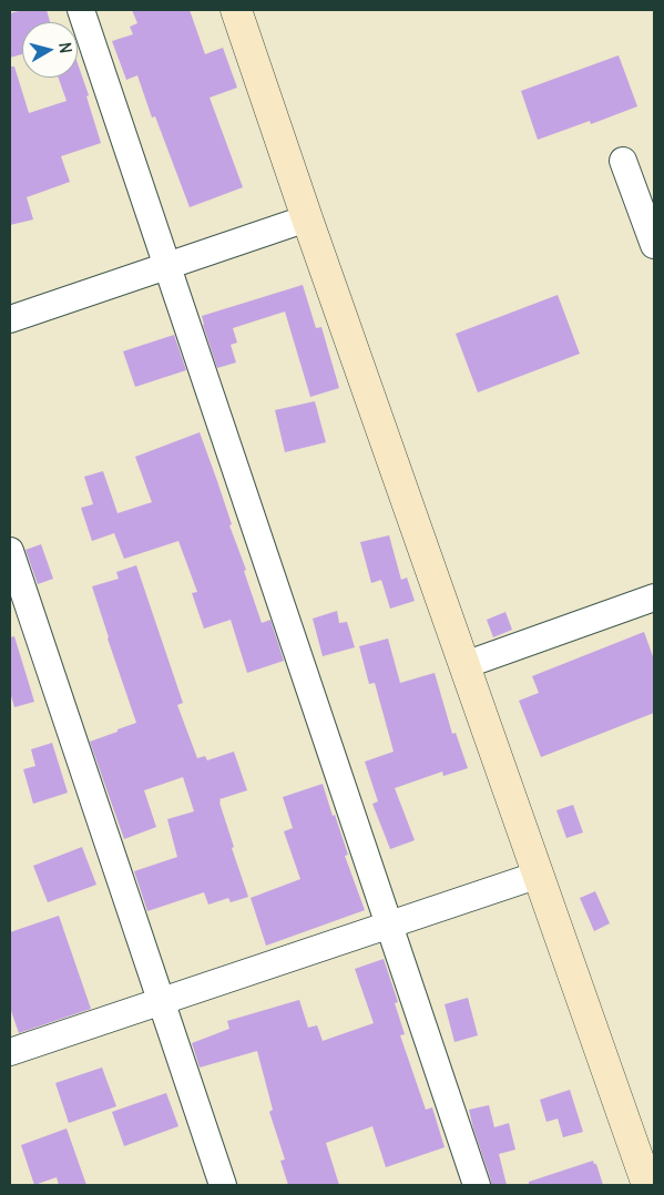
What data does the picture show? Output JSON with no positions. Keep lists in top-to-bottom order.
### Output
{
  "north": "right"
}
